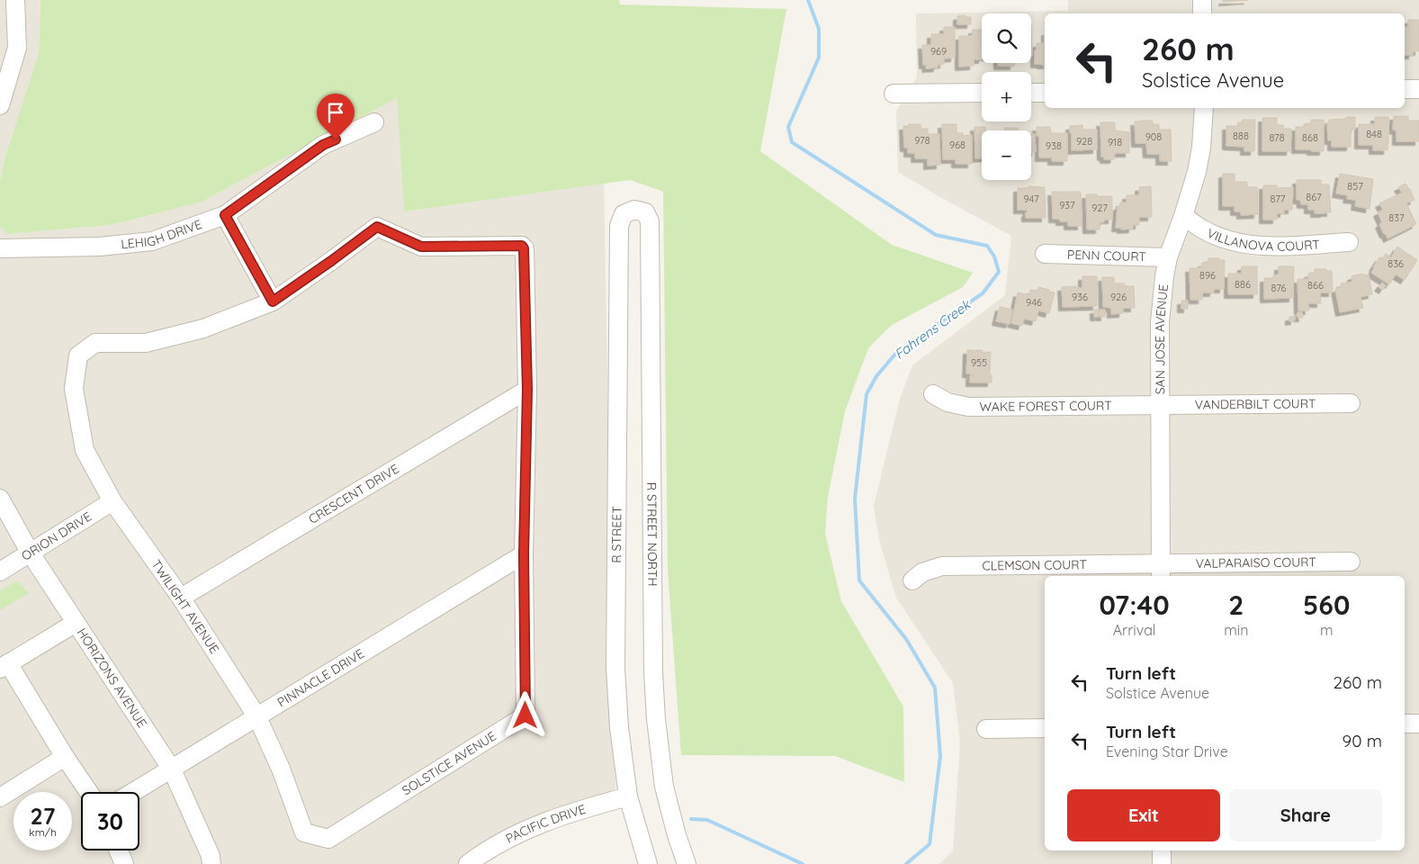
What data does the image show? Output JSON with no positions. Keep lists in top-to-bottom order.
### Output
{
  "streets": {
    "street": [
      "LEHIGH DRIVE",
      "VILLANOVA COURT",
      "PENN COURT",
      "SAN JOSE AVENUE",
      "VANDERBILT COURT",
      "WAKE FOREST COURT",
      "CRESCENT DRIVE",
      "R STREET",
      "R STREET NORTH",
      "ORION DRIVE",
      "VALPARAISO COURT",
      "CLEMSON COURT",
      "TWILIGHT AVENUE",
      "HORIZONS AVENUE",
      "PINNACLE DRIVE",
      "SOLSTICE AVENUE",
      "PACIFIC DRIVE"
    ]
  },
  "crossings": [
    ["VILLANOVA COURT", "SAN JOSE AVENUE"],
    ["PENN COURT", "SAN JOSE AVENUE"],
    ["SAN JOSE AVENUE", "VANDERBILT COURT"],
    ["SAN JOSE AVENUE", "WAKE FOREST COURT"],
    ["SAN JOSE AVENUE", "VALPARAISO COURT"],
    ["SAN JOSE AVENUE", "CLEMSON COURT"],
    ["VANDERBILT COURT", "WAKE FOREST COURT"],
    ["CRESCENT DRIVE", "TWILIGHT AVENUE"],
    ["CRESCENT DRIVE", "SOLSTICE AVENUE"],
    ["R STREET", "R STREET NORTH"],
    ["R STREET", "PACIFIC DRIVE"],
    ["ORION DRIVE", "TWILIGHT AVENUE"],
    ["ORION DRIVE", "HORIZONS AVENUE"],
    ["VALPARAISO COURT", "CLEMSON COURT"],
    ["TWILIGHT AVENUE", "PINNACLE DRIVE"],
    ["TWILIGHT AVENUE", "SOLSTICE AVENUE"],
    ["HORIZONS AVENUE", "PINNACLE DRIVE"],
    ["PINNACLE DRIVE", "SOLSTICE AVENUE"]
  ],
  "water": ["Fahrens Creek"],
  "house_numbers": [
    "969",
    "848",
    "888",
    "908",
    "878",
    "868",
    "978",
    "928",
    "918",
    "968",
    "938",
    "857",
    "867",
    "947",
    "877",
    "937",
    "927",
    "837",
    "836",
    "896",
    "886",
    "866",
    "876",
    "936",
    "926",
    "946",
    "955"
  ],
  "page": {
    "map_buttons": ["+", "−"],
    "turn": ["260 m", "Solstice Avenue"],
    "eta": [
      "07:40",
      "Arrival",
      "2",
      "min",
      "560",
      "m"
    ],
    "list": [
      {
        "name": "Turn left",
        "note": "Solstice Avenue",
        "value": "260 m"
      },
      {
        "name": "Turn left",
        "note": "Evening Star Drive",
        "value": "90 m"
      }
    ],
    "buttons": ["Exit", "Share"],
    "speed": "27 km/h",
    "limit": "30"
  }
}
